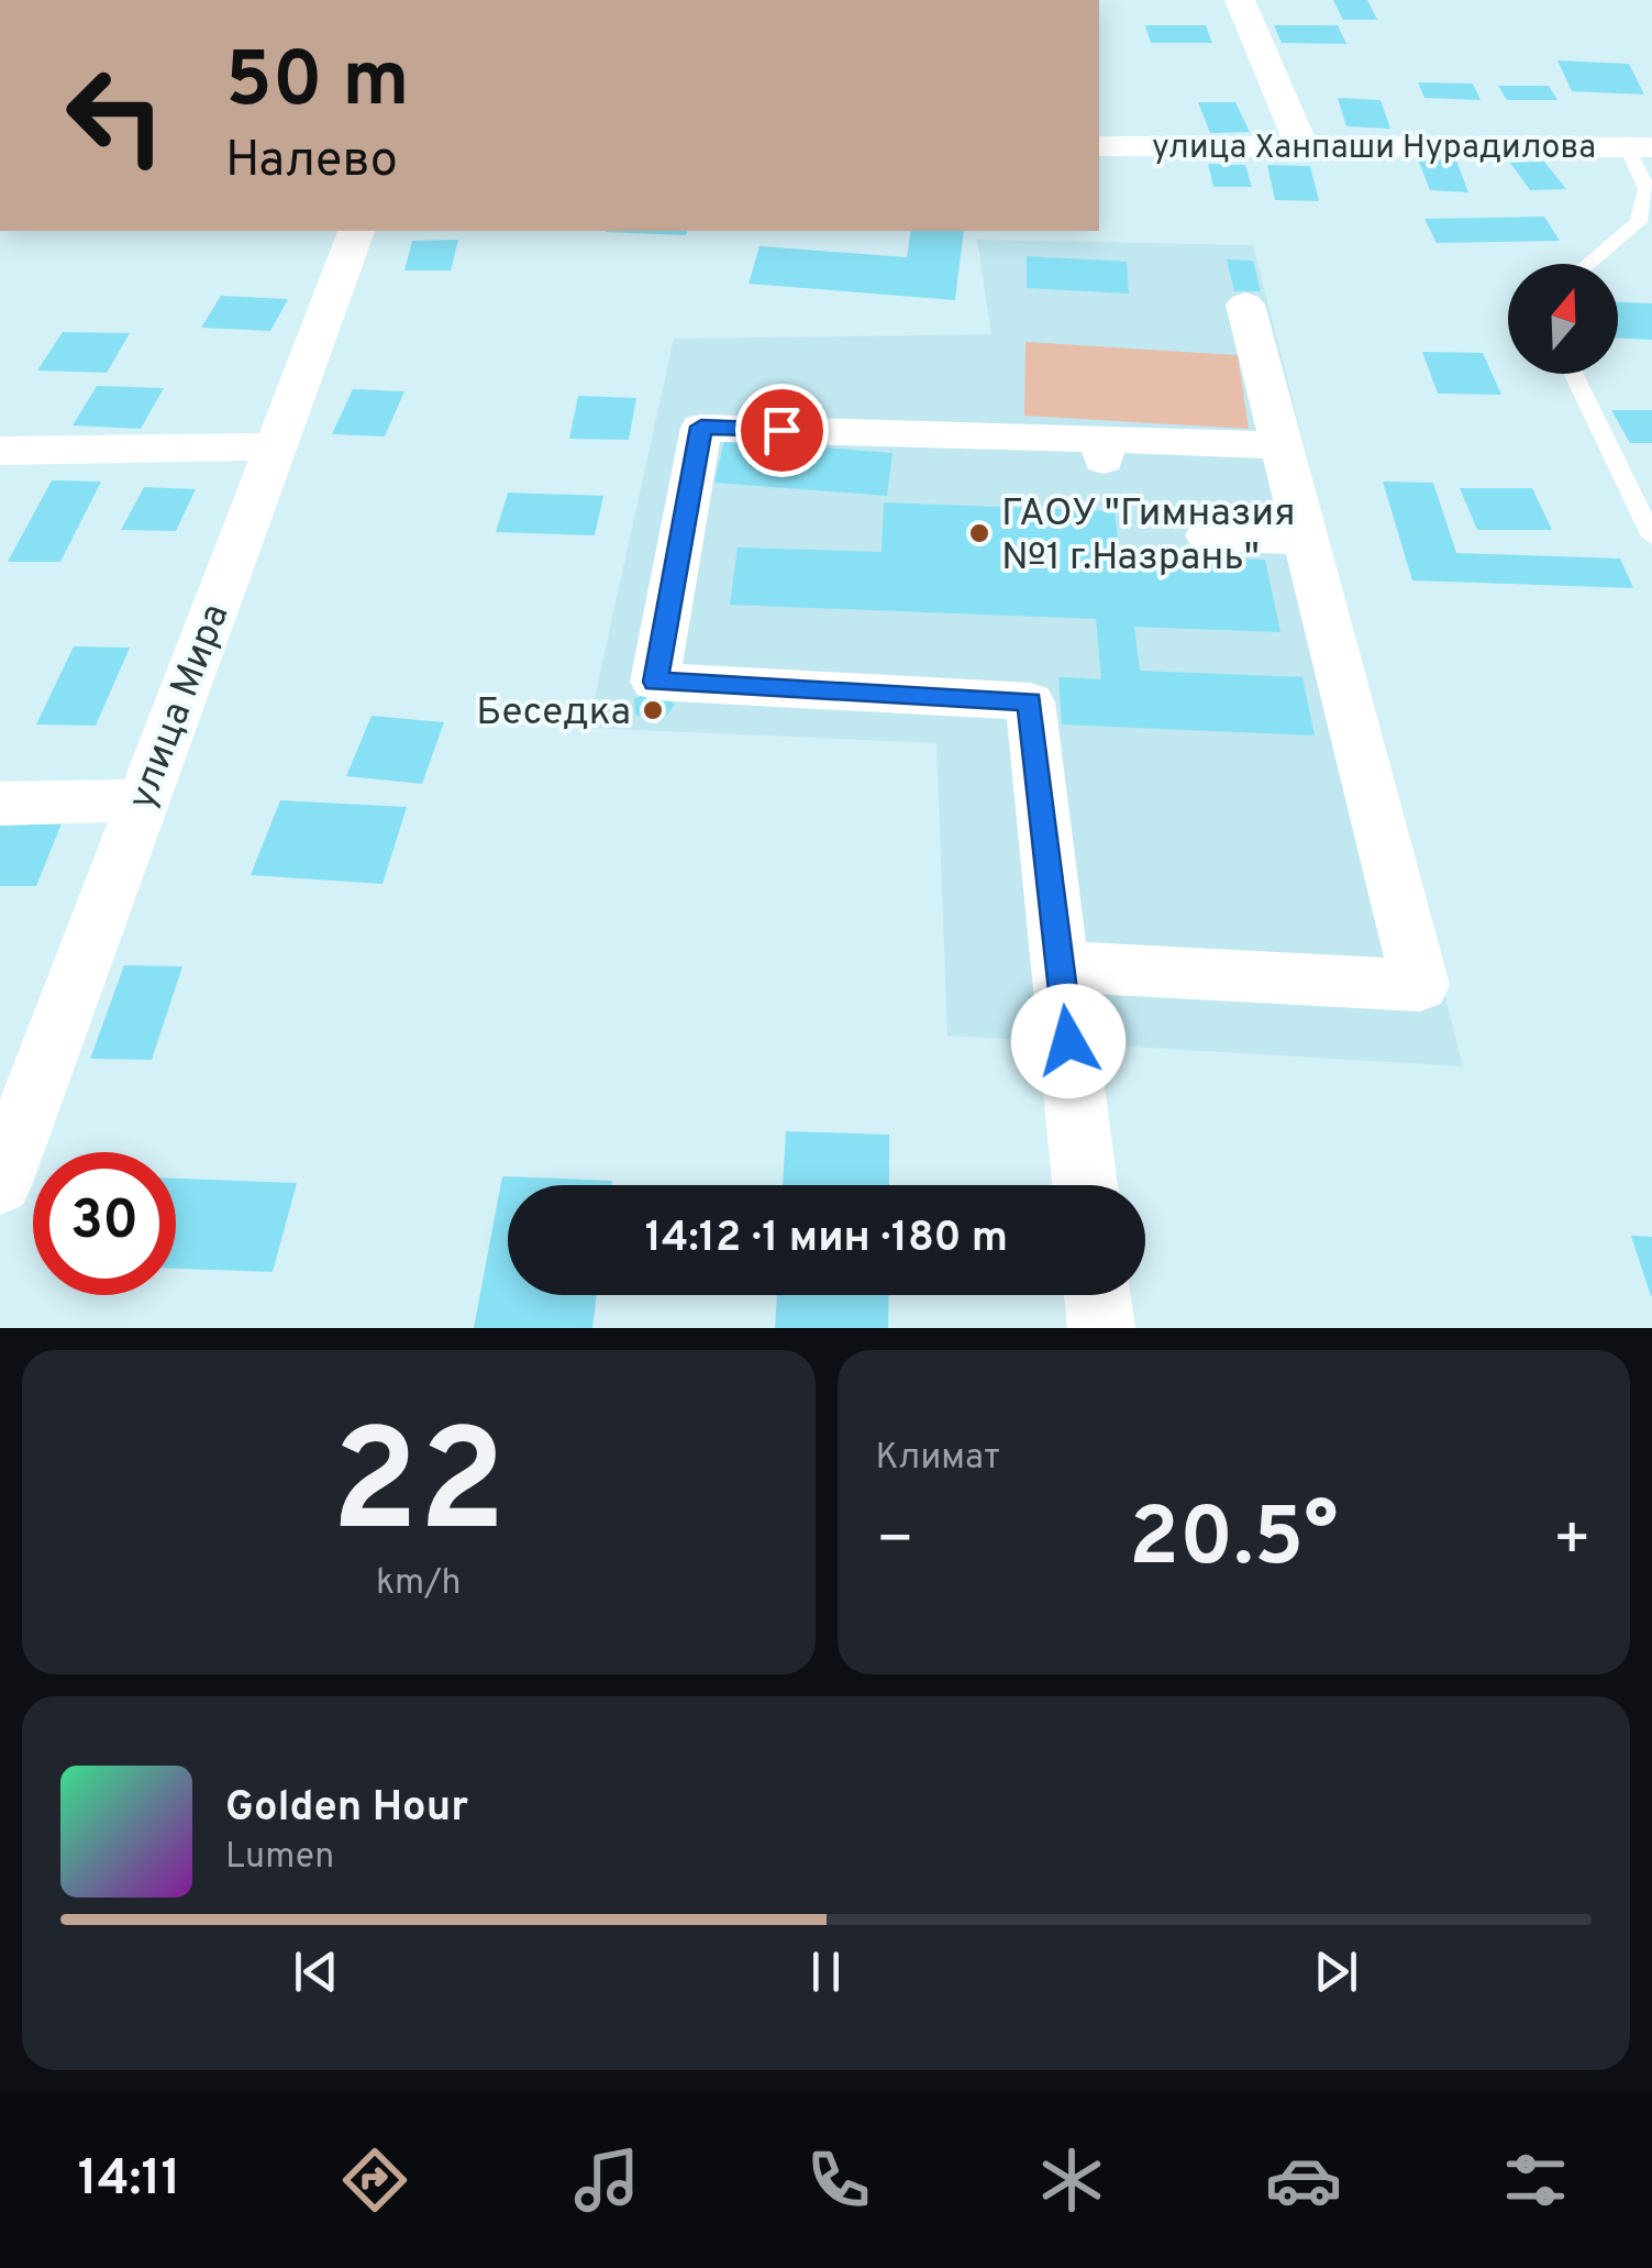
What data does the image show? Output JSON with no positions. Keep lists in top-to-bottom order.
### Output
{
  "streets": {
    "street": ["улица Ханпаши Нурадилова", "улица Мира"]
  },
  "places": ["ГАОУ \"Гимназия №1 г.Назрань\"", "Беседка"],
  "north": "top",
  "page": {
    "turn": ["50 m", "Налево"],
    "limit": "30",
    "trip": "14:12 · 1 мин · 180 m",
    "tile": [
      ["22", "km/h"],
      "Климат"
    ],
    "heat": ["−", "20.5°", "+"],
    "song": ["Golden Hour", "Lumen"],
    "tabs": "14:11"
  }
}
